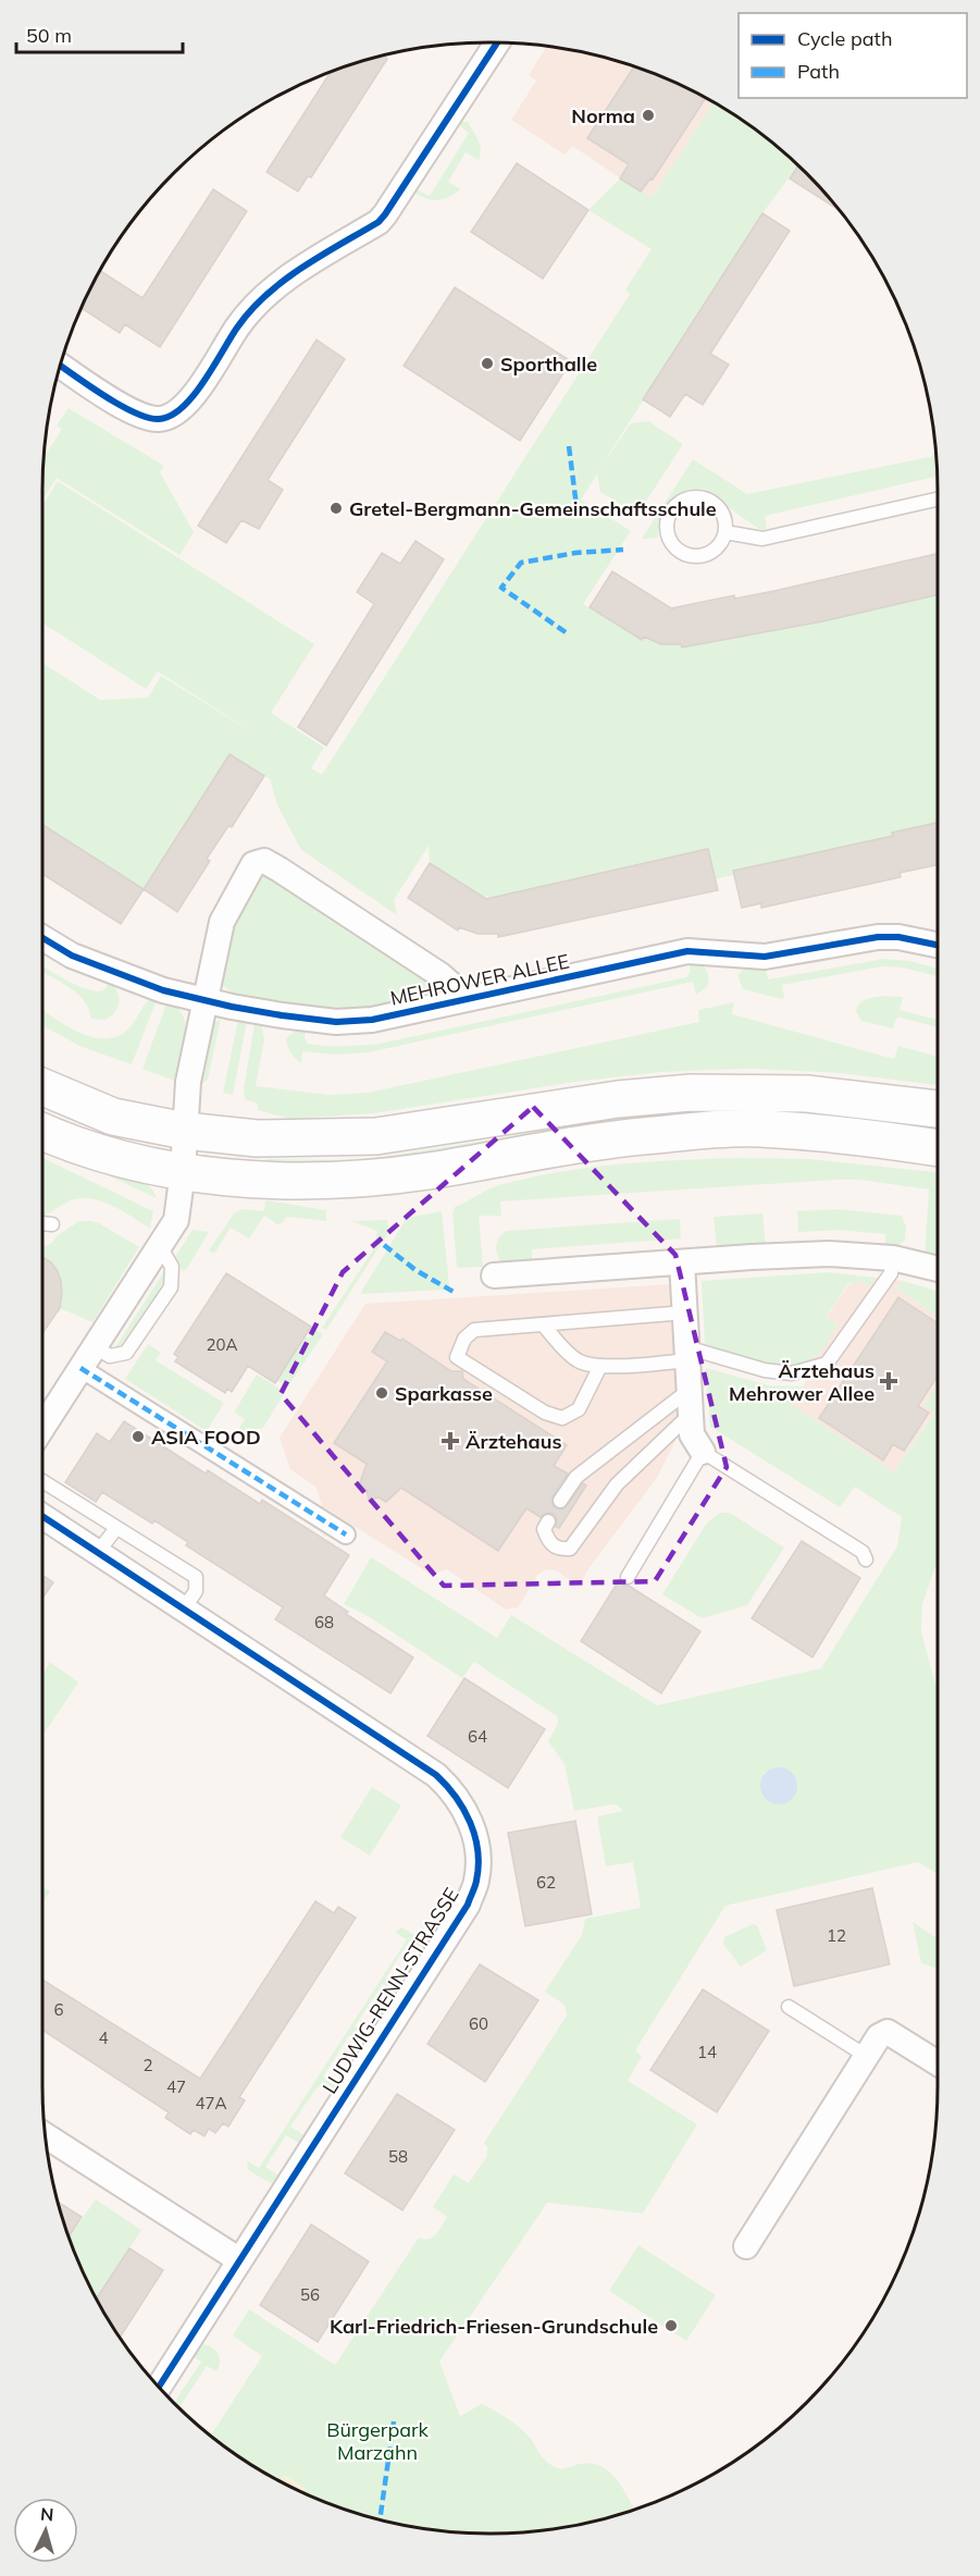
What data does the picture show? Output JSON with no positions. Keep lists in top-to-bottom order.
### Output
{
  "streets": {
    "street": ["MEHROWER ALLEE", "LUDWIG-RENN-STRASSE"]
  },
  "parks": ["Bürgerpark Marzahn"],
  "places": {
    "other": [
      "Norma",
      "Sporthalle",
      "Gretel-Bergmann-Gemeinschaftsschule",
      "Sparkasse",
      "ASIA FOOD",
      "Karl-Friedrich-Friesen-Grundschule"
    ],
    "health": ["Ärztehaus Mehrower Allee", "Ärztehaus"]
  },
  "house_numbers": [
    "20A",
    "68",
    "64",
    "62",
    "12",
    "6",
    "60",
    "4",
    "14",
    "2",
    "47",
    "47A",
    "58",
    "56"
  ],
  "legend": ["Cycle path", "Path"],
  "scale_bar": "50 m",
  "north": "top"
}
